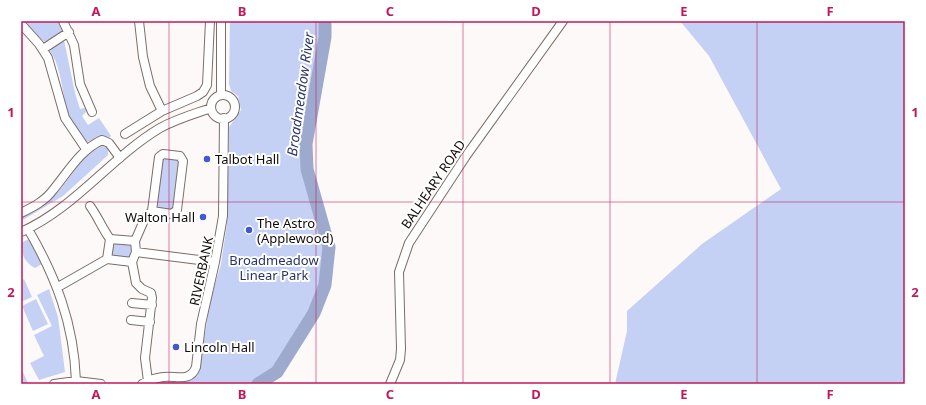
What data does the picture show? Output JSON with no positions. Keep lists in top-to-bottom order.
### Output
{
  "streets": {
    "street": ["BALHEARY ROAD", "RIVERBANK"]
  },
  "water": ["Broadmeadow River"],
  "parks": ["Broadmeadow Linear Park"],
  "places": [
    "Talbot Hall",
    "Walton Hall",
    "The Astro (Applewood)",
    "Lincoln Hall"
  ],
  "grid": {
    "columns": [
      "A",
      "B",
      "C",
      "D",
      "E",
      "F"
    ],
    "rows": ["1", "2"]
  }
}
